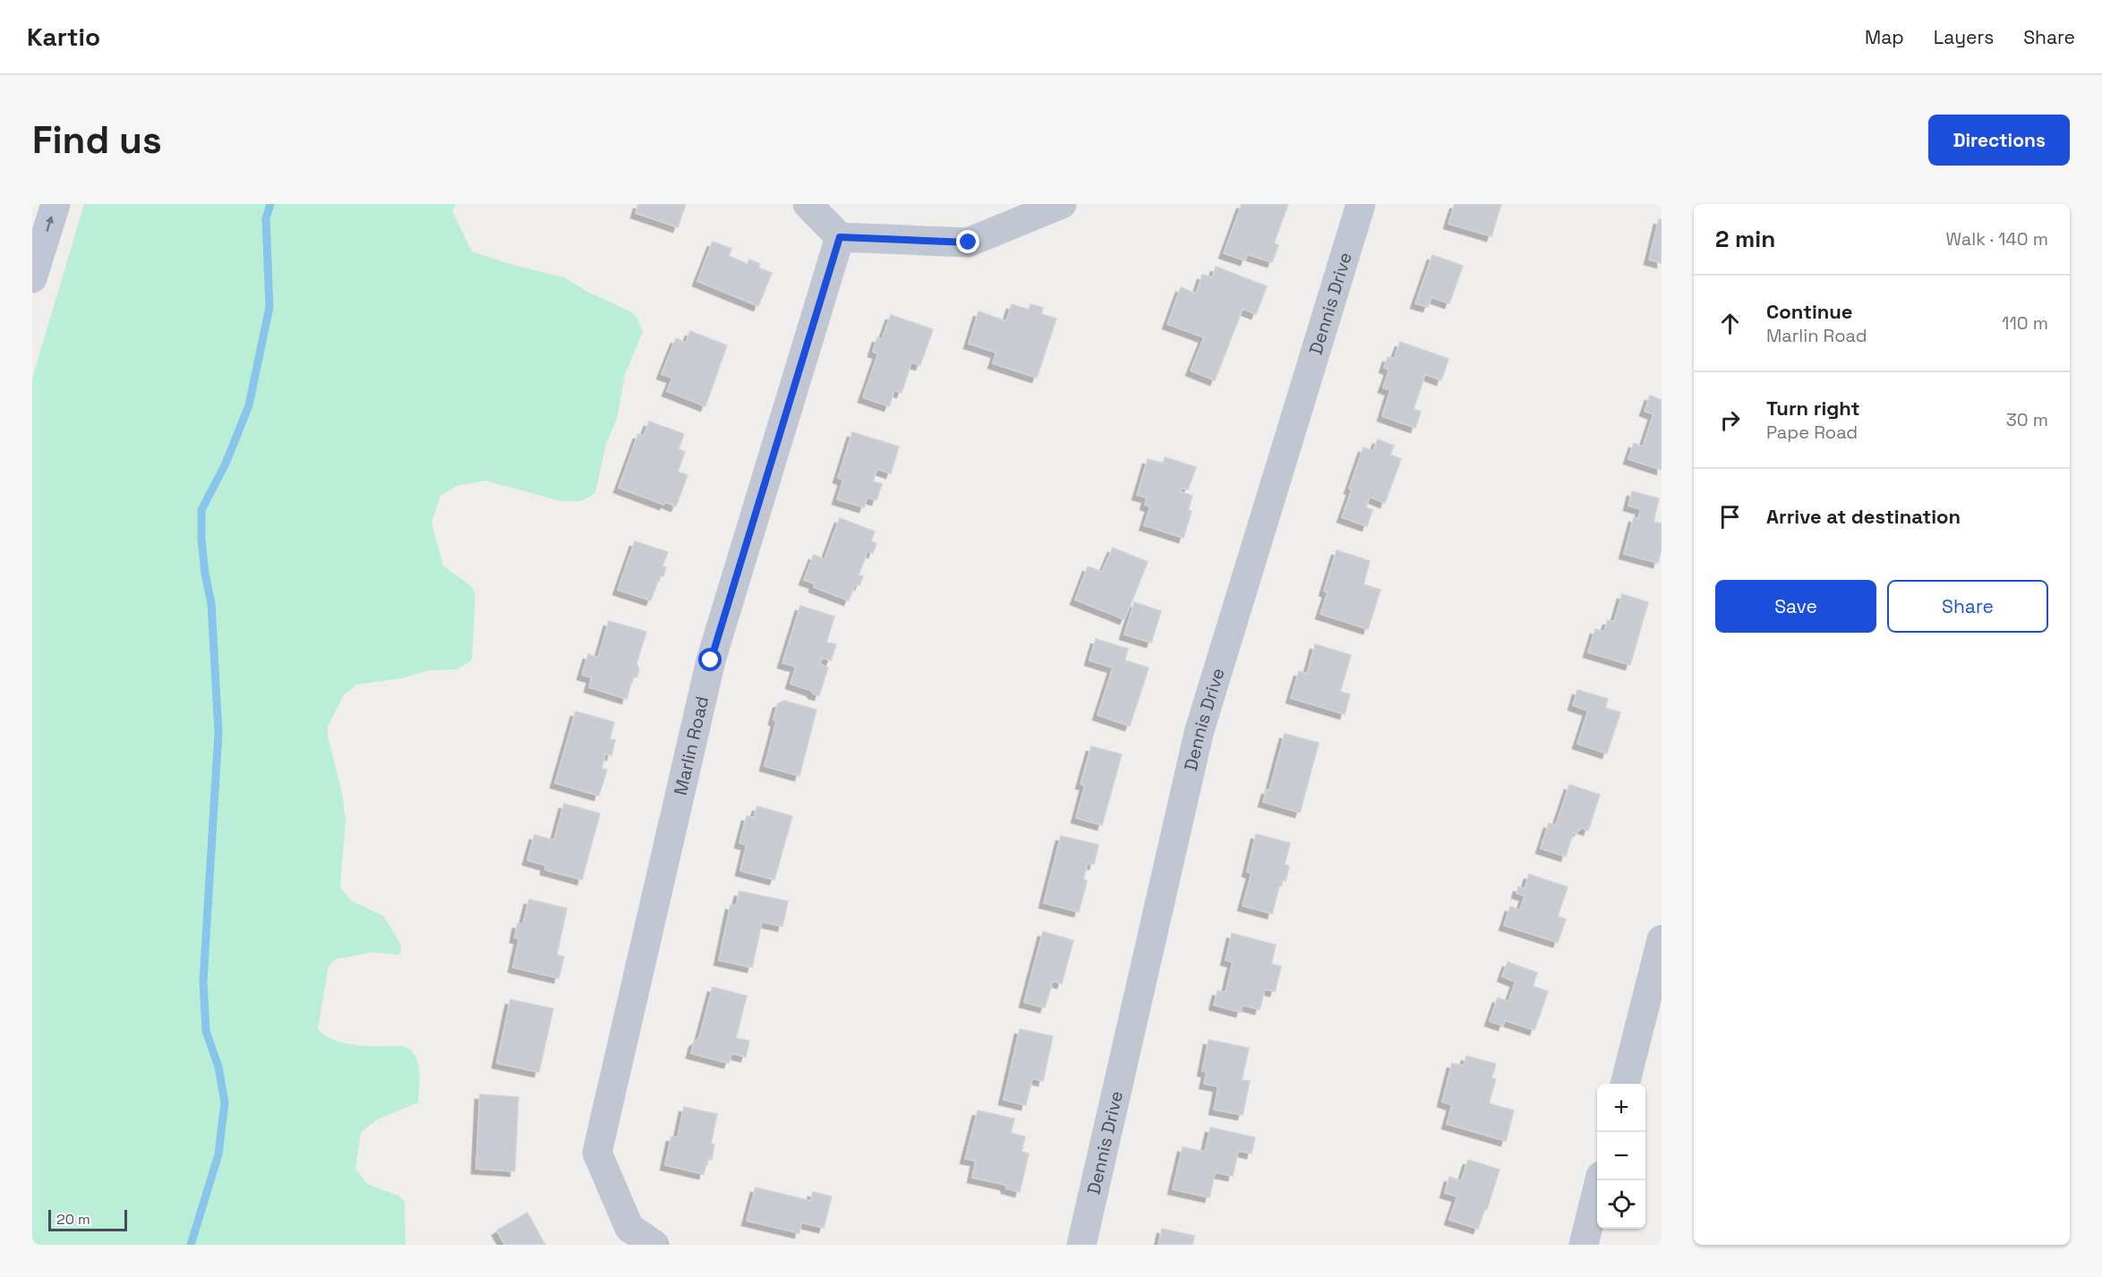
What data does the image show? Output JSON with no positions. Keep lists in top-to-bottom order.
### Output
{
  "streets": {
    "street": ["Dennis Drive", "Marlin Road"]
  },
  "scale_bar": "20 m",
  "page": {
    "header": "Kartio",
    "nav": ["Map", "Layers", "Share"],
    "buttons": [
      "Directions",
      ["Save", "Share"]
    ],
    "title": "Find us",
    "heading": ["2 min", "Walk · 140 m"],
    "list": [
      ["Continue", "Marlin Road", "110 m"],
      ["Turn right", "Pape Road", "30 m"],
      "Arrive at destination"
    ],
    "map_buttons": ["+", "−"],
    "scale": "20 m"
  }
}
